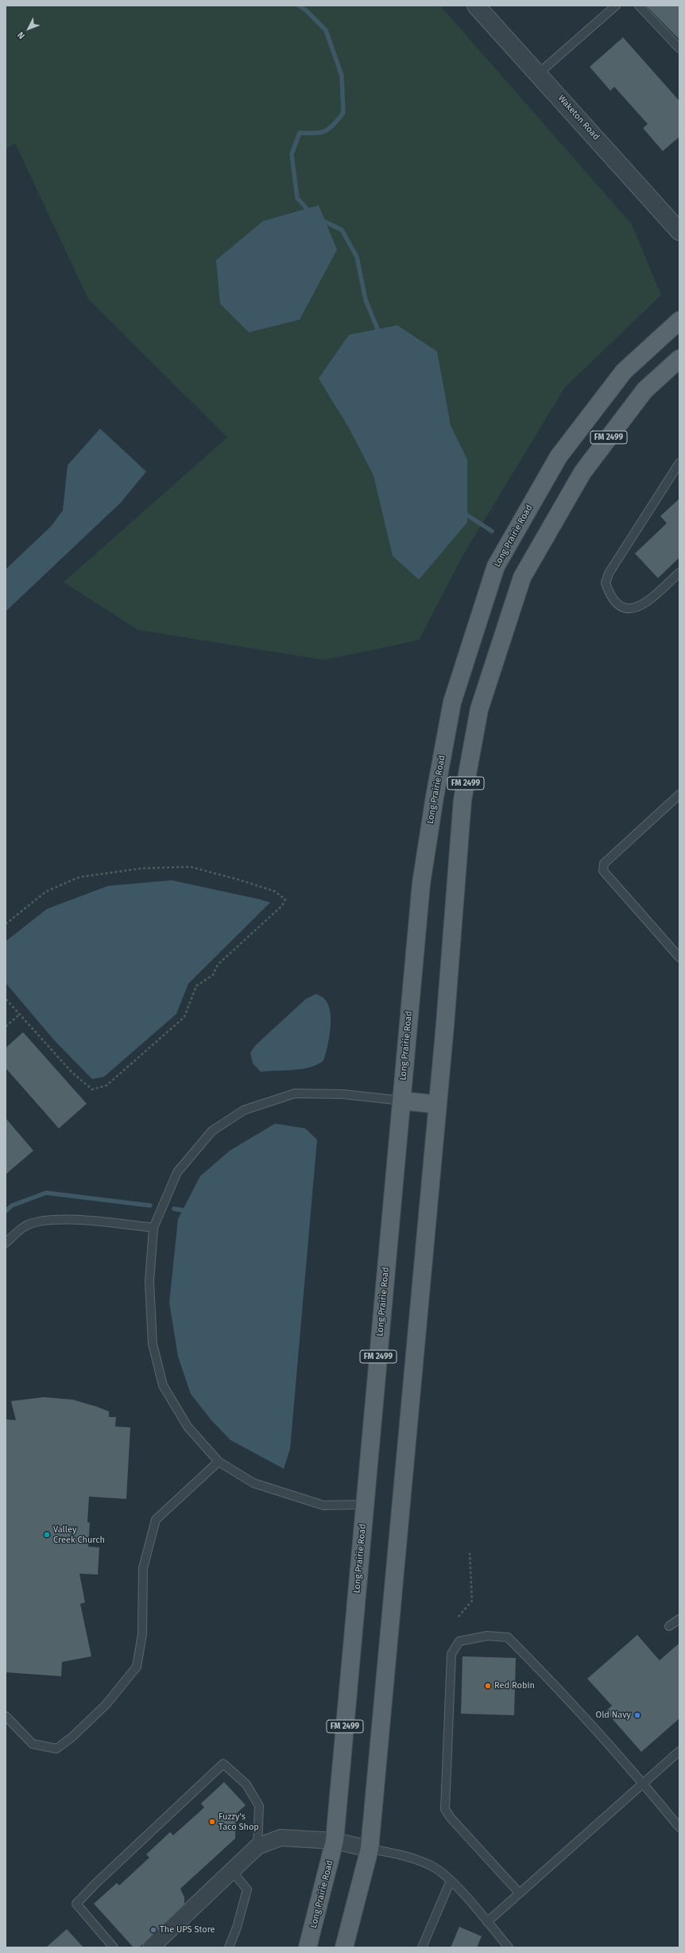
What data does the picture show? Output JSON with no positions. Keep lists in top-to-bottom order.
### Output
{
  "streets": {
    "main road": ["FM 2499", "Long Prairie Road"],
    "street": ["Waketon Road"]
  },
  "places": [
    "Valley Creek Church",
    "Red Robin",
    "Old Navy",
    "Fuzzy's Taco Shop",
    "The UPS Store"
  ],
  "north": "bottom left"
}
